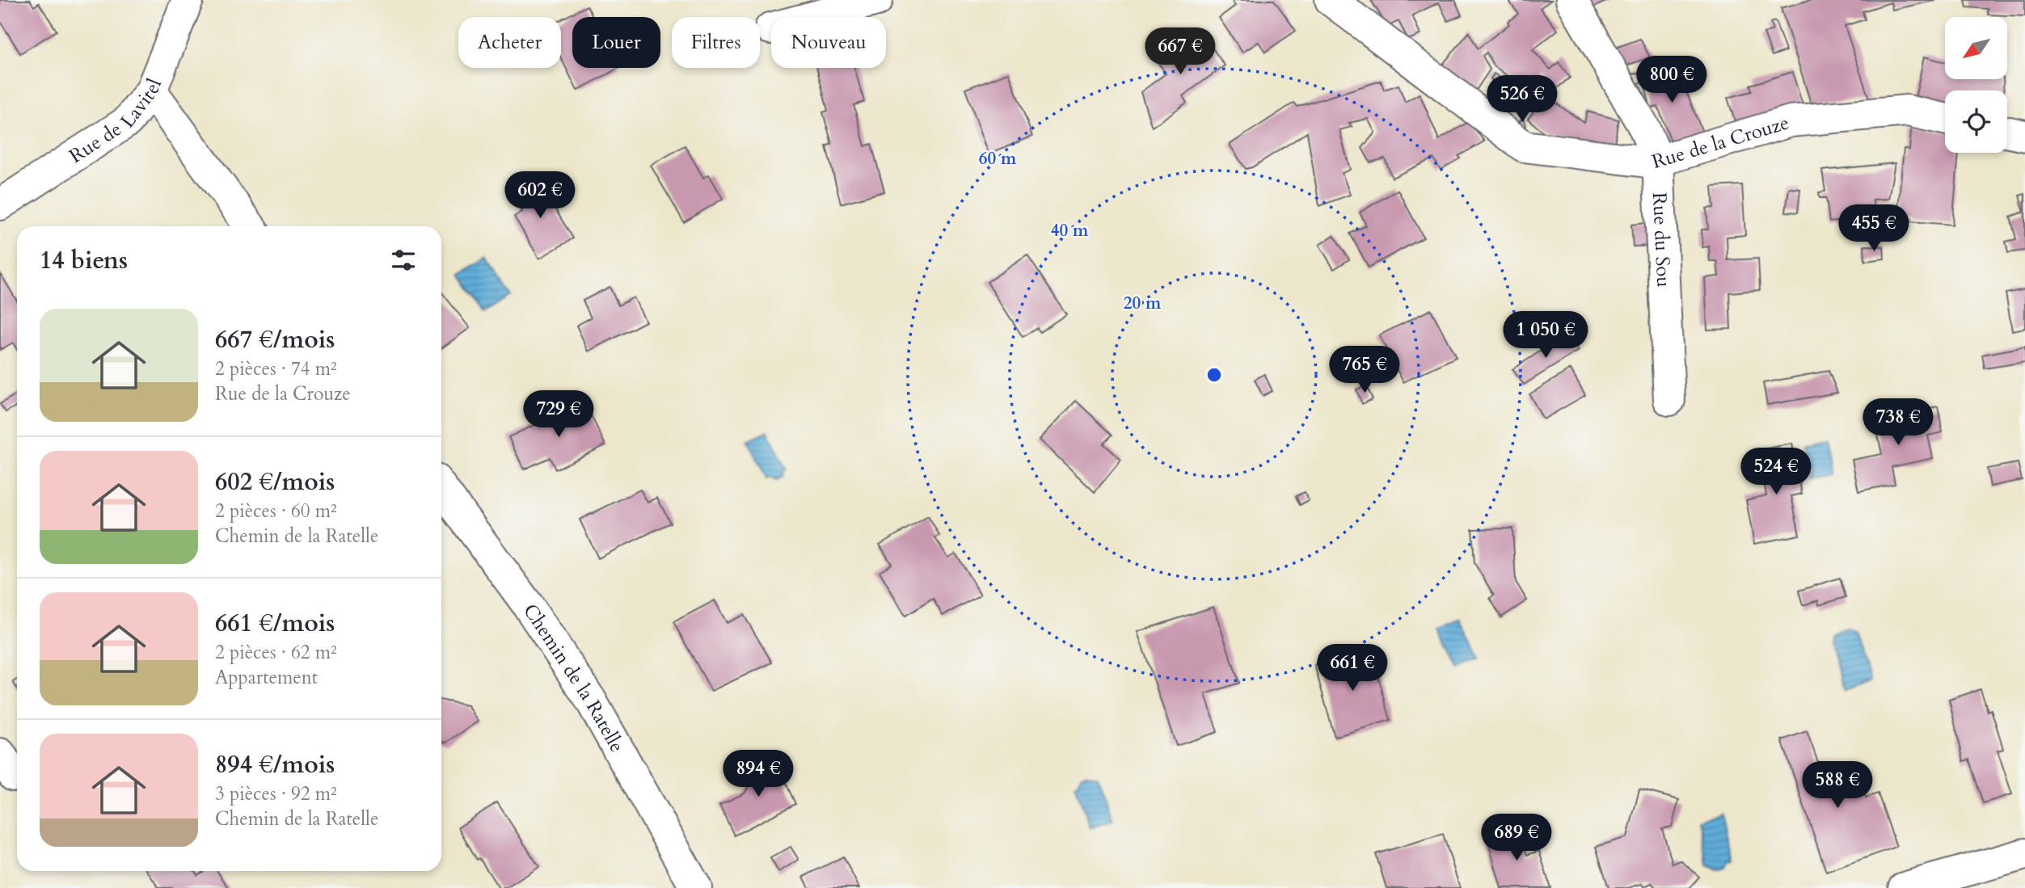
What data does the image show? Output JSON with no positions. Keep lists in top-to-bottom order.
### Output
{
  "streets": {
    "street": [
      "Rue de Lavitel",
      "Rue de la Crouze",
      "Rue du Sou",
      "Chemin de la Ratelle"
    ]
  },
  "crossings": [
    ["Rue de la Crouze", "Rue du Sou"]
  ],
  "north": "bottom left",
  "page": {
    "chip": [
      "Acheter",
      "Louer",
      "Filtres",
      "Nouveau"
    ],
    "price": [
      "667 €",
      "800 €",
      "526 €",
      "602 €",
      "455 €",
      "1 050 €",
      "765 €",
      "729 €",
      "738 €",
      "524 €",
      "661 €",
      "894 €",
      "588 €",
      "689 €"
    ],
    "heading": "14 biens",
    "list": [
      {
        "name": "667 €/mois",
        "note": "2 pièces · 74 m² · Rue de la Crouze"
      },
      {
        "name": "602 €/mois",
        "note": "2 pièces · 60 m² · Chemin de la Ratelle"
      },
      {
        "name": "661 €/mois",
        "note": "2 pièces · 62 m² · Appartement"
      },
      {
        "name": "894 €/mois",
        "note": "3 pièces · 92 m² · Chemin de la Ratelle"
      }
    ]
  },
  "rings": ["60 m", "40 m", "20 m"]
}
